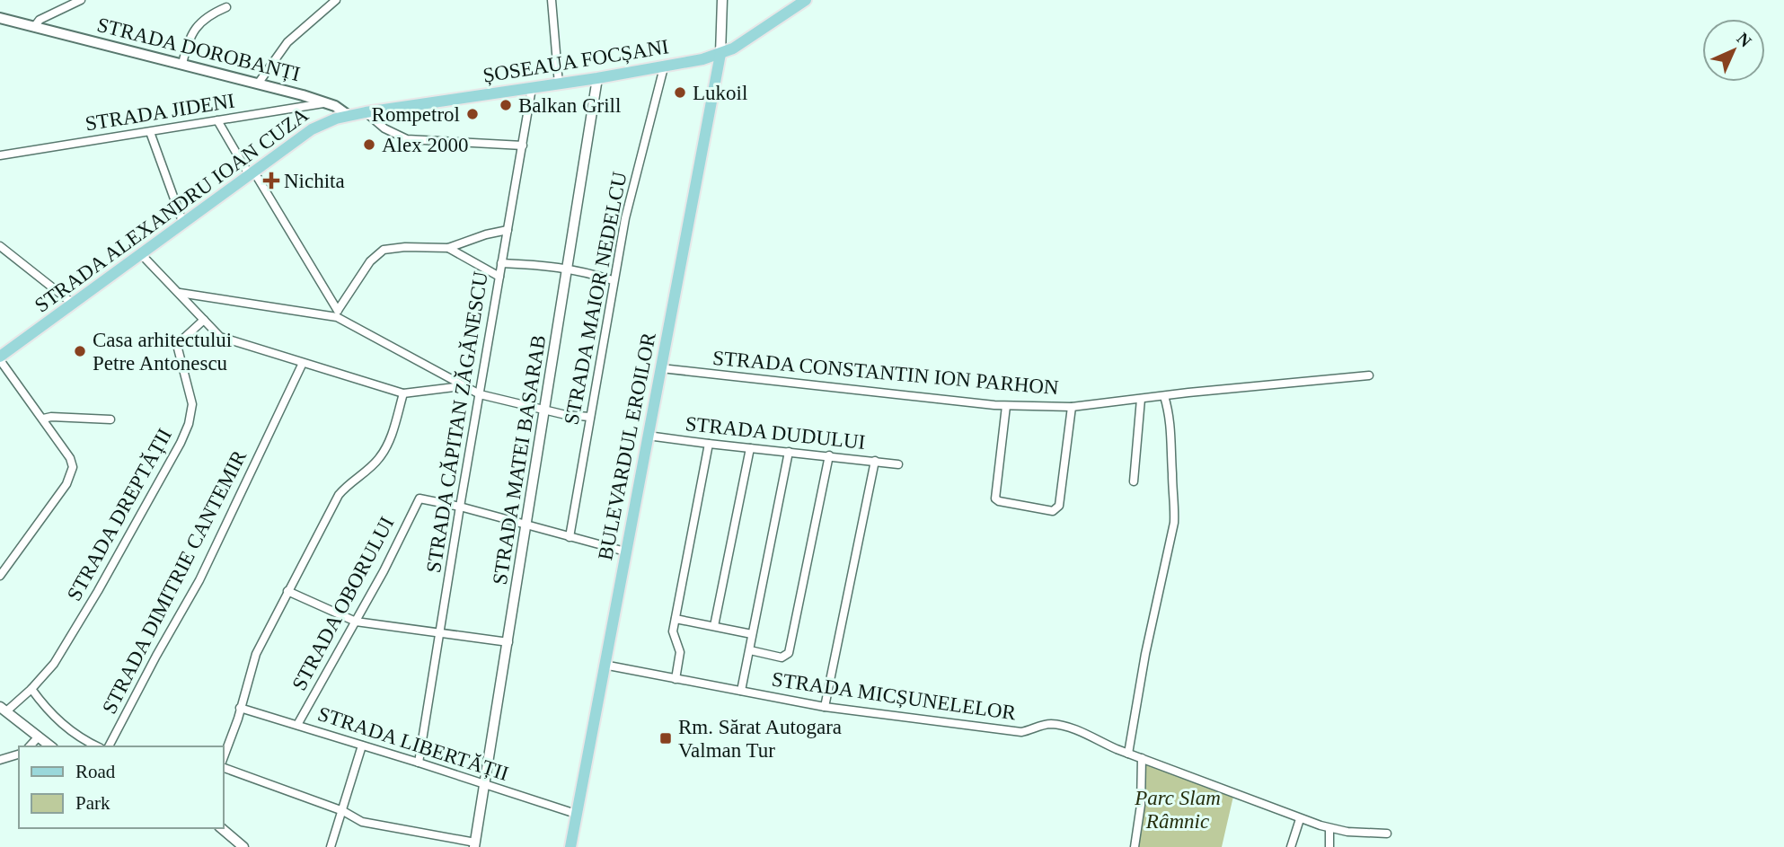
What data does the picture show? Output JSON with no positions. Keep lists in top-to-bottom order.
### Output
{
  "streets": {
    "main road": [
      "STRADA DOROBANȚI",
      "ȘOSEAUA FOCȘANI",
      "STRADA ALEXANDRU IOAN CUZA",
      "BULEVARDUL EROILOR"
    ],
    "street": [
      "STRADA JIDENI",
      "STRADA MAIOR NEDELCU",
      "STRADA CONSTANTIN ION PARHON",
      "STRADA CĂPITAN ZĂGĂNESCU",
      "STRADA DUDULUI",
      "STRADA MATEI BASARAB",
      "STRADA DREPTĂȚII",
      "STRADA DIMITRIE CANTEMIR",
      "STRADA OBORULUI",
      "STRADA MICȘUNELELOR",
      "STRADA LIBERTĂȚII"
    ]
  },
  "crossings": [
    ["STRADA DOROBANȚI", "ȘOSEAUA FOCȘANI"],
    ["STRADA DOROBANȚI", "STRADA JIDENI"],
    ["ȘOSEAUA FOCȘANI", "STRADA ALEXANDRU IOAN CUZA"],
    ["ȘOSEAUA FOCȘANI", "STRADA MAIOR NEDELCU"],
    ["ȘOSEAUA FOCȘANI", "STRADA CĂPITAN ZĂGĂNESCU"],
    ["ȘOSEAUA FOCȘANI", "BULEVARDUL EROILOR"],
    ["ȘOSEAUA FOCȘANI", "STRADA MATEI BASARAB"],
    ["STRADA CONSTANTIN ION PARHON", "BULEVARDUL EROILOR"],
    ["STRADA CĂPITAN ZĂGĂNESCU", "STRADA OBORULUI"],
    ["STRADA CĂPITAN ZĂGĂNESCU", "STRADA LIBERTĂȚII"],
    ["STRADA DUDULUI", "BULEVARDUL EROILOR"],
    ["BULEVARDUL EROILOR", "STRADA MICȘUNELELOR"],
    ["BULEVARDUL EROILOR", "STRADA LIBERTĂȚII"],
    ["STRADA MATEI BASARAB", "STRADA LIBERTĂȚII"],
    ["STRADA OBORULUI", "STRADA LIBERTĂȚII"]
  ],
  "parks": ["Parc Slam Râmnic"],
  "places": {
    "other": [
      "Lukoil",
      "Balkan Grill",
      "Rompetrol",
      "Alex 2000",
      "Casa arhitectului Petre Antonescu"
    ],
    "health": ["Nichita"],
    "transit": ["Rm. Sărat Autogara Valman Tur"]
  },
  "legend": ["Road", "Park"],
  "north": "top right"
}
